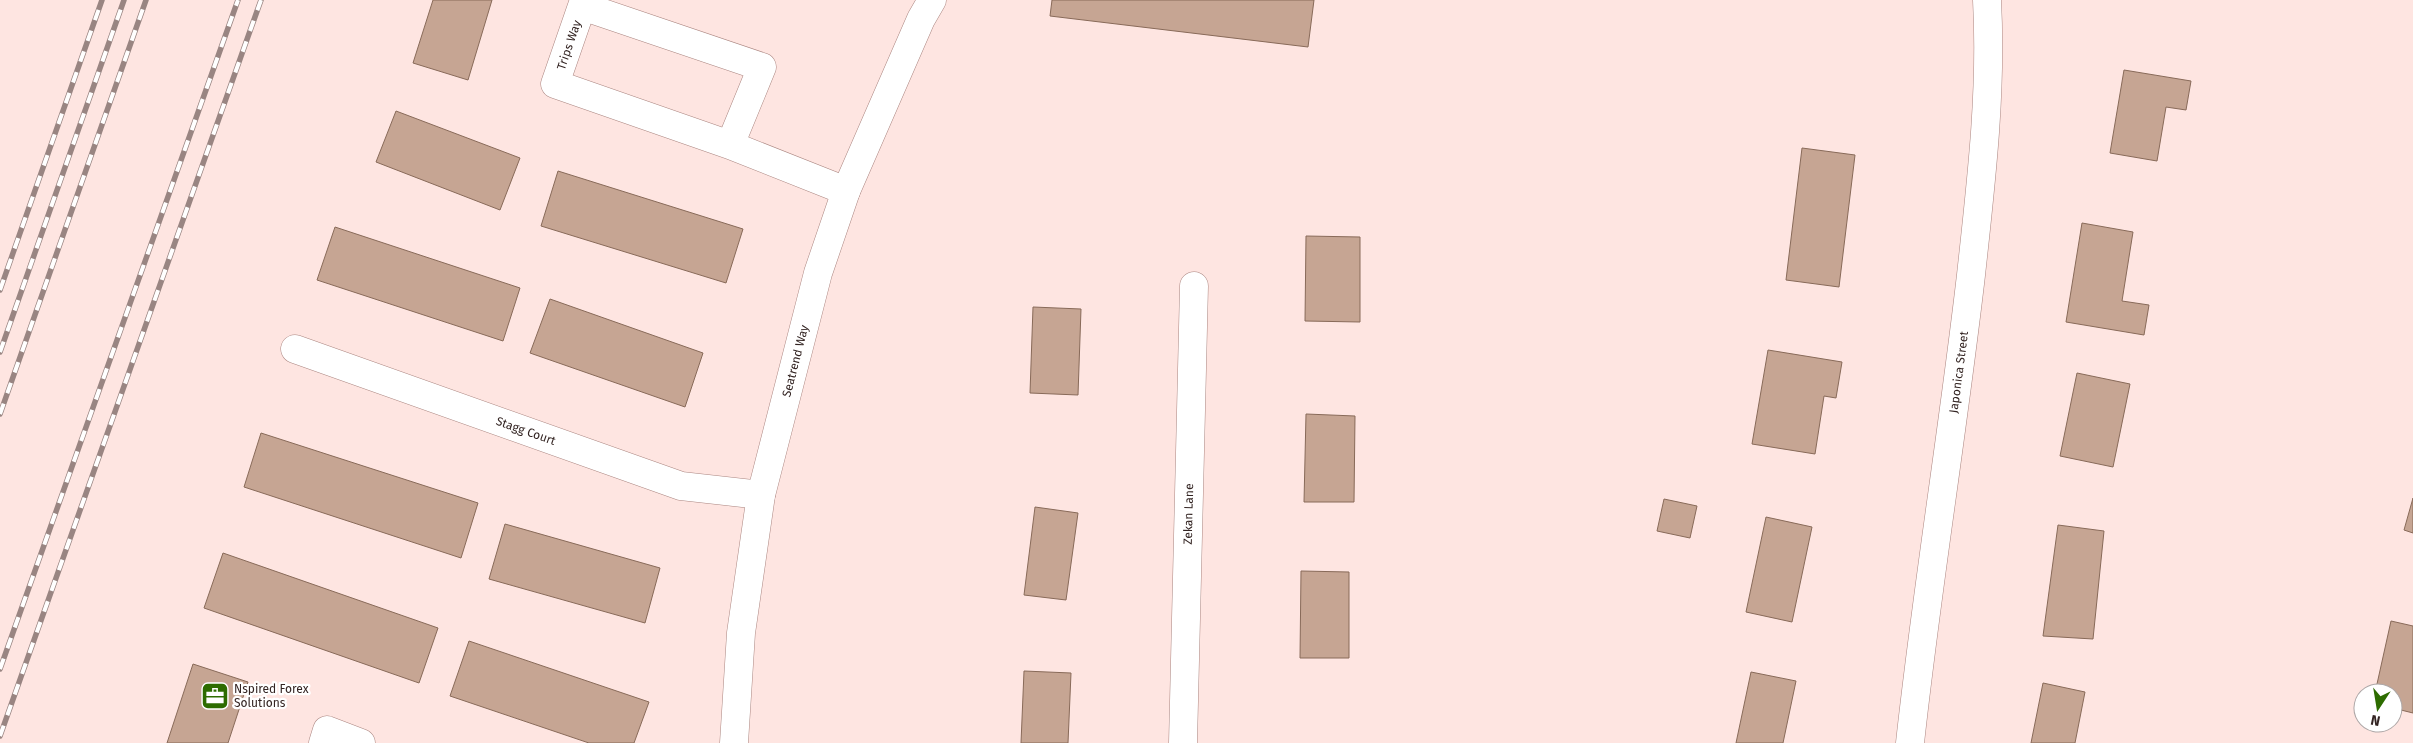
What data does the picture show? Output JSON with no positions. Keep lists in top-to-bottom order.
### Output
{
  "streets": {
    "street": [
      "Trips Way",
      "Seatrend Way",
      "Japonica Street",
      "Stagg Court",
      "Zekan Lane"
    ]
  },
  "crossings": [
    ["Trips Way", "Seatrend Way"],
    ["Seatrend Way", "Stagg Court"]
  ],
  "places": {
    "office": ["Nspired Forex Solutions"]
  },
  "north": "bottom"
}
